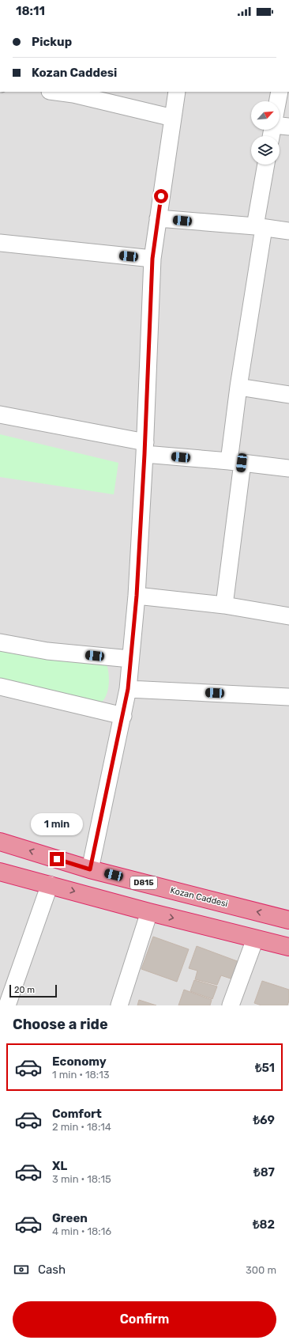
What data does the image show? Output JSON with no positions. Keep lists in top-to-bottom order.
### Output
{
  "streets": {
    "highway": ["D815", "Kozan Caddesi"]
  },
  "scale_bar": "20 m",
  "north": "top right",
  "page": {
    "status": "18:11",
    "banner": ["Pickup", "Kozan Caddesi"],
    "bubble": "1 min",
    "scale": "20 m",
    "heading": "Choose a ride",
    "list": [
      {
        "name": "Economy",
        "note": "1 min · 18:13",
        "value": "₺51"
      },
      {
        "name": "Comfort",
        "note": "2 min · 18:14",
        "value": "₺69"
      },
      {
        "name": "XL",
        "note": "3 min · 18:15",
        "value": "₺87"
      },
      {
        "name": "Green",
        "note": "4 min · 18:16",
        "value": "₺82"
      }
    ],
    "pay": ["Cash", "300 m"],
    "buttons": "Confirm"
  }
}
